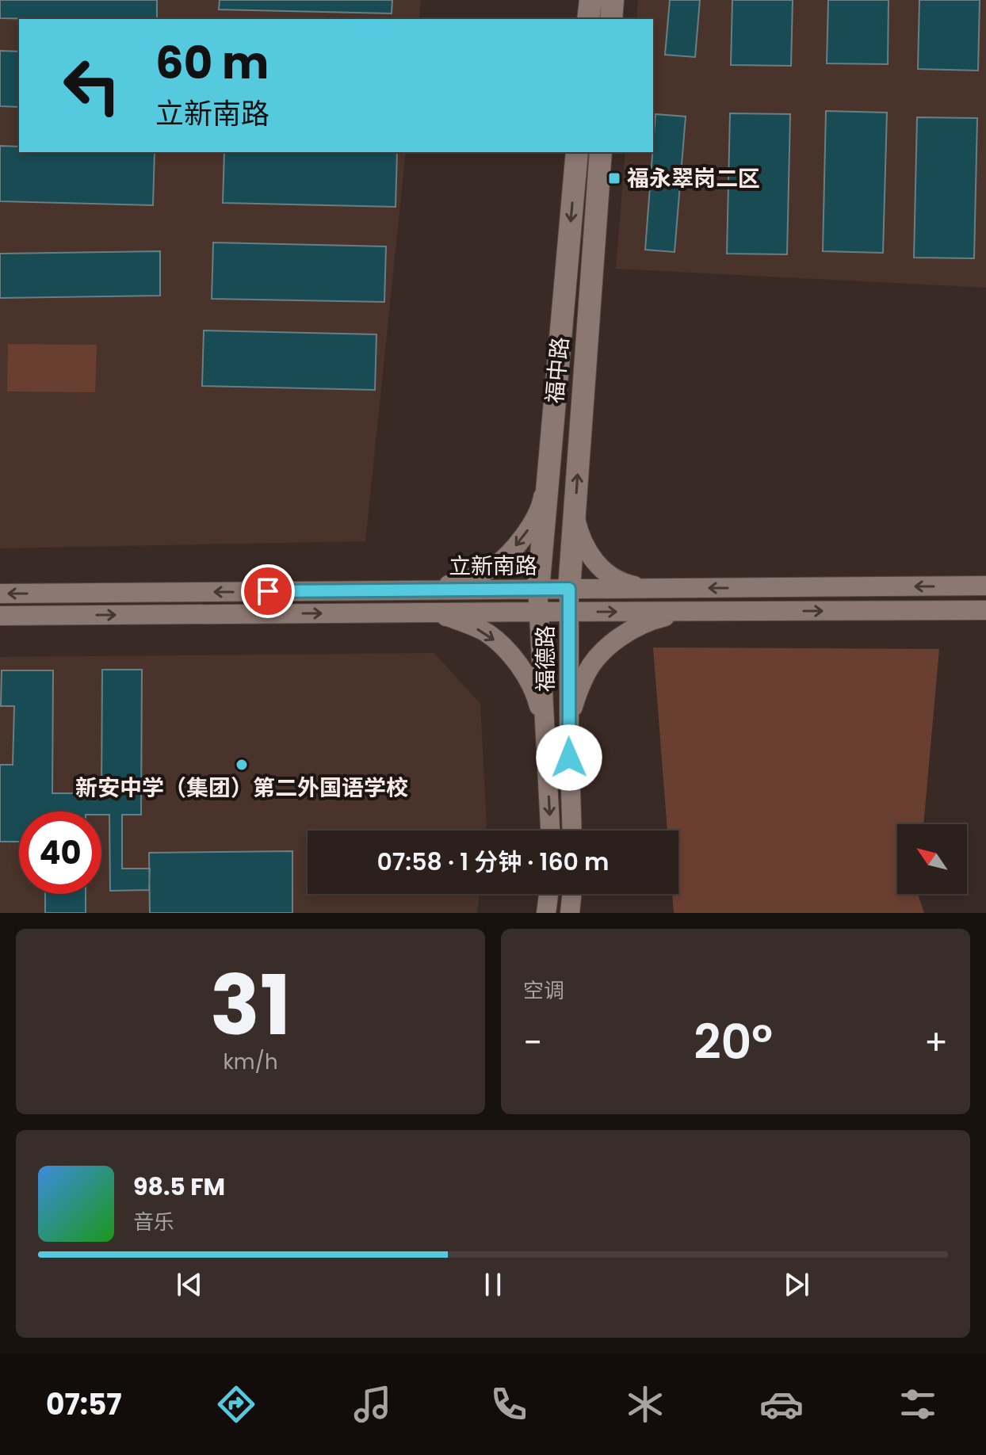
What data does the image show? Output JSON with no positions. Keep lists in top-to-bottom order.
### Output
{
  "streets": {
    "main road": ["福中路"],
    "street": ["立新南路", "福德路"]
  },
  "crossings": [
    ["福中路", "立新南路"],
    ["福中路", "福德路"],
    ["立新南路", "福德路"]
  ],
  "places": {
    "transit": ["福永翠岗二区"],
    "other": ["新安中学（集团）第二外国语学校"]
  },
  "north": "top left",
  "page": {
    "turn": ["60 m", "立新南路"],
    "limit": "40",
    "trip": "07:58 · 1 分钟 · 160 m",
    "tile": [
      ["31", "km/h"],
      "空调"
    ],
    "heat": ["−", "20°", "+"],
    "song": ["98.5 FM", "音乐"],
    "tabs": "07:57"
  }
}
